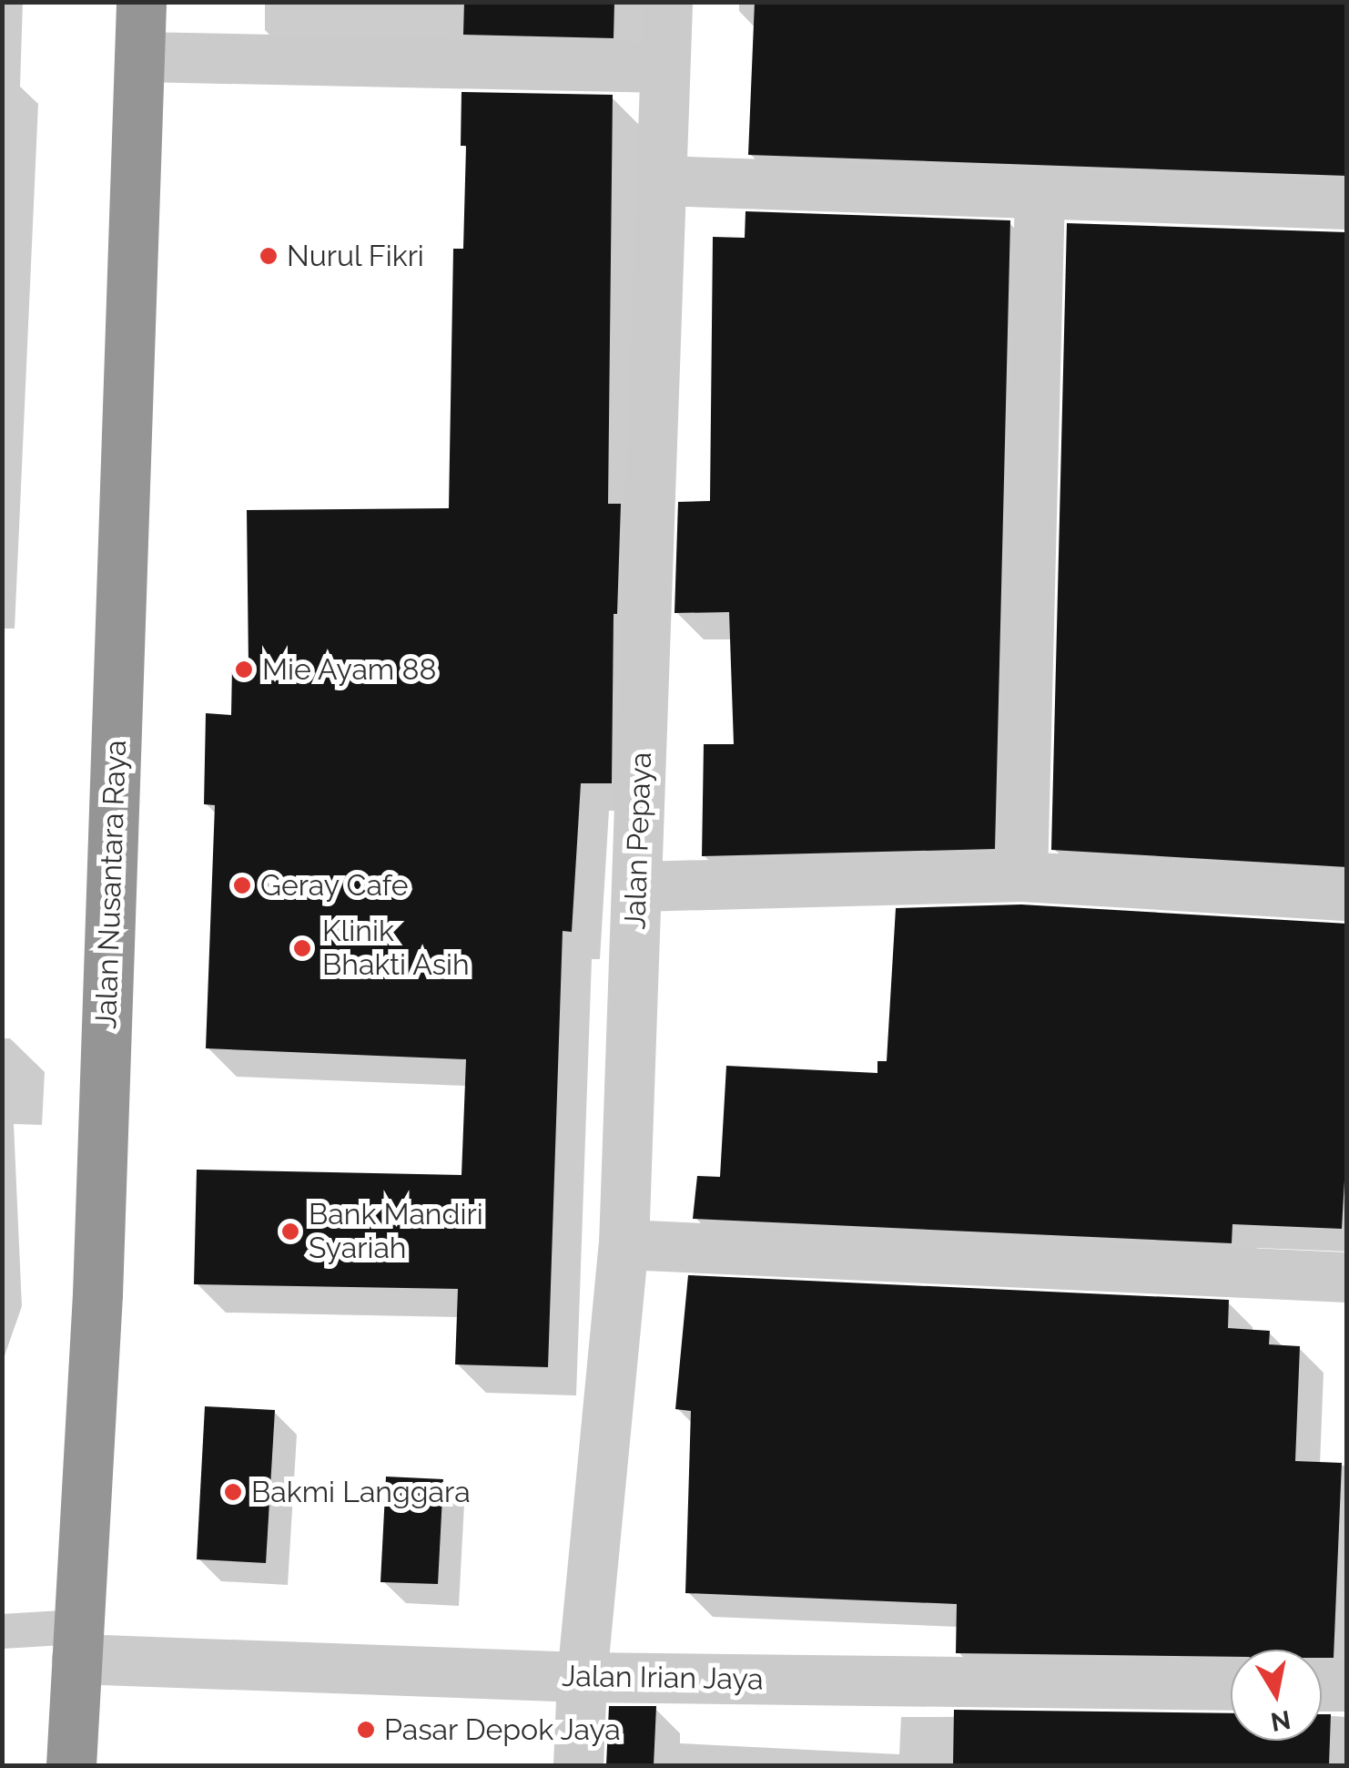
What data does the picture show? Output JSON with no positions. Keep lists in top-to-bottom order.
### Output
{
  "streets": {
    "highway": ["Jalan Nusantara Raya"],
    "street": ["Jalan Pepaya", "Jalan Irian Jaya"]
  },
  "crossings": [
    ["Jalan Pepaya", "Jalan Irian Jaya"],
    ["Jalan Nusantara Raya", "Jalan Irian Jaya"]
  ],
  "places": [
    "Nurul Fikri",
    "Mie Ayam 88",
    "Geray Cafe",
    "Klinik Bhakti Asih",
    "Bank Mandiri Syariah",
    "Bakmi Langgara",
    "Pasar Depok Jaya"
  ],
  "north": "bottom"
}
